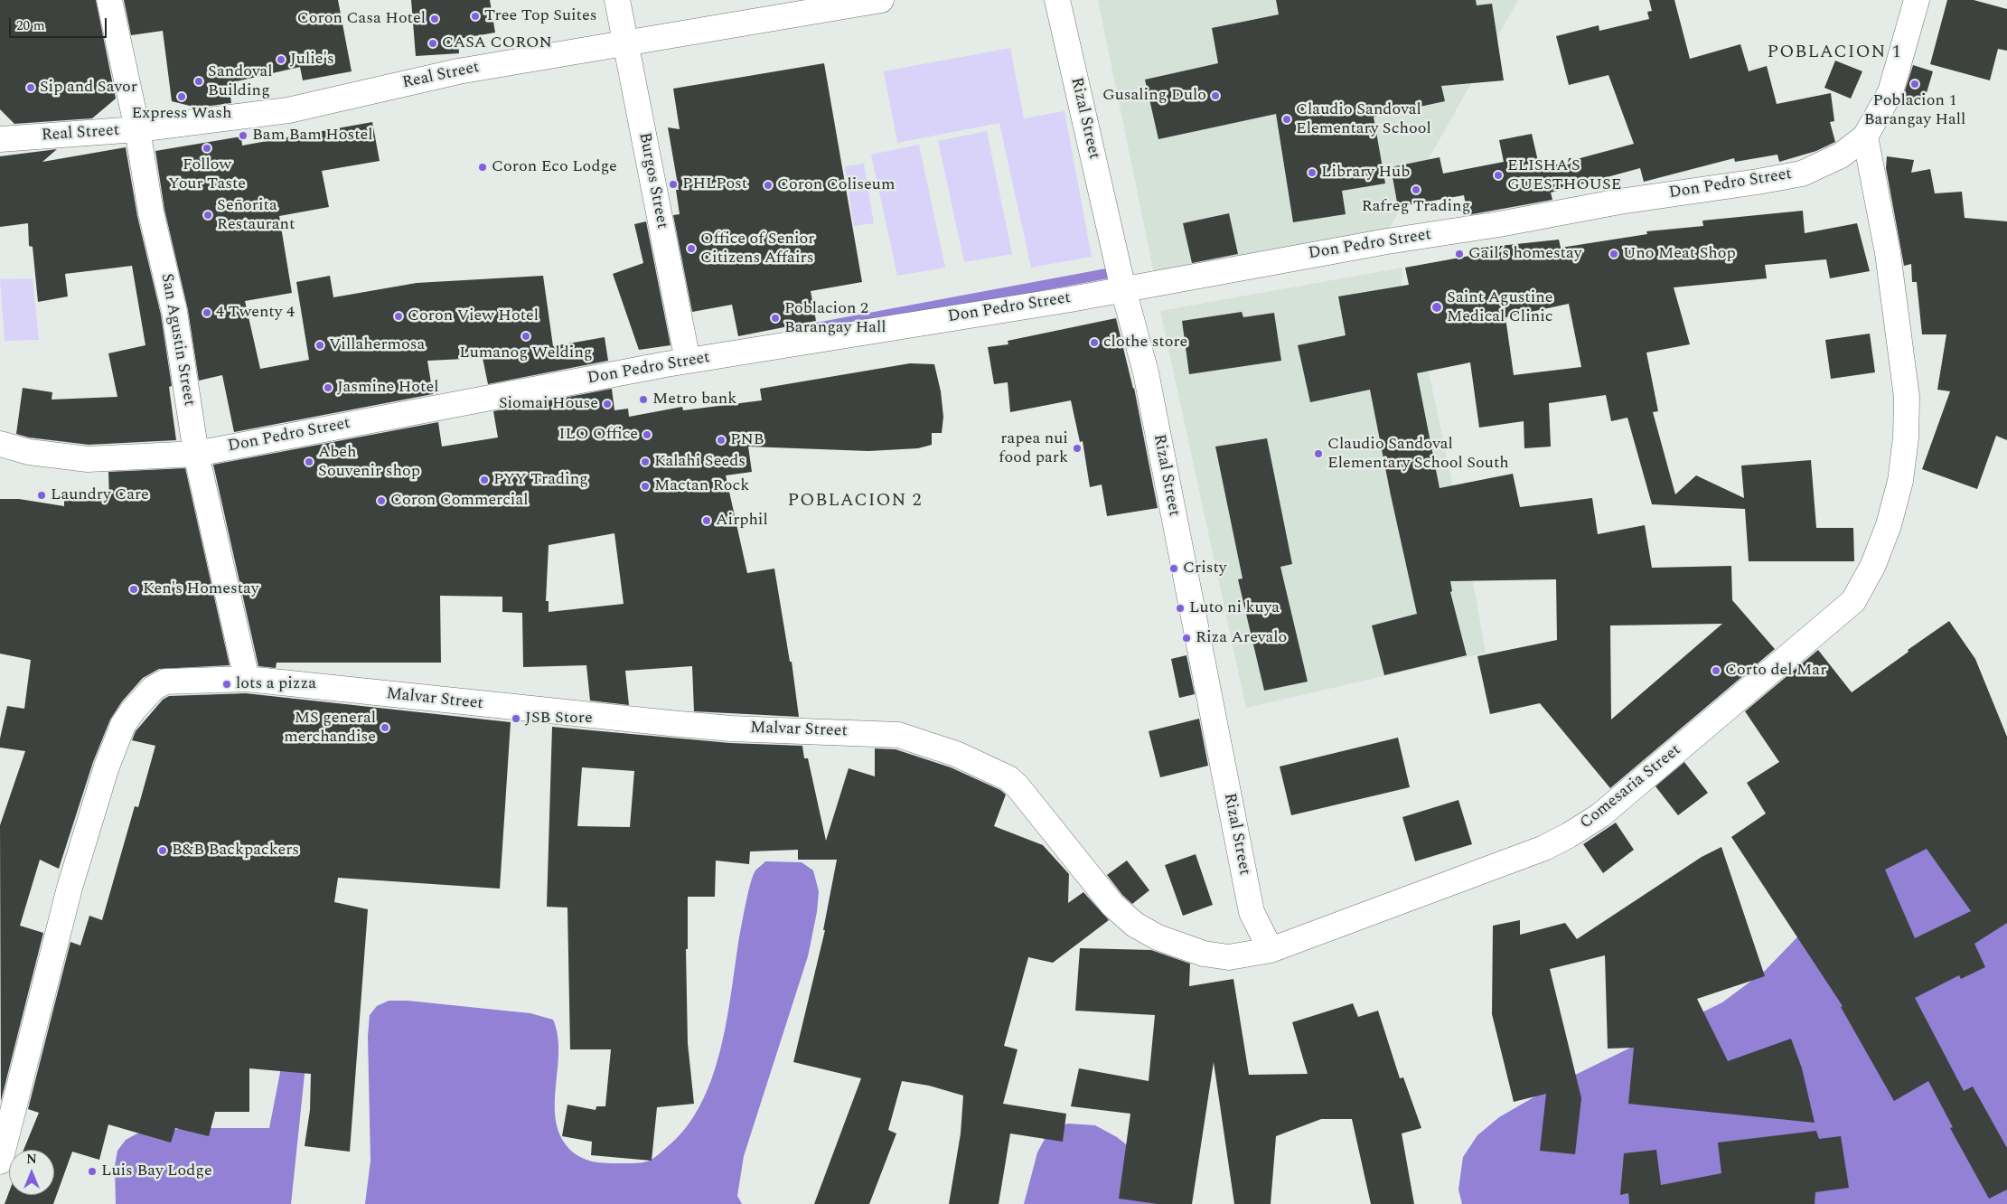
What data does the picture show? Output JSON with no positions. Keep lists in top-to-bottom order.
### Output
{
  "streets": {
    "street": [
      "Real Street",
      "Rizal Street",
      "Burgos Street",
      "Don Pedro Street",
      "San Agustin Street",
      "Malvar Street",
      "Comesaria Street"
    ]
  },
  "crossings": [
    ["Real Street", "Burgos Street"],
    ["Real Street", "San Agustin Street"],
    ["Rizal Street", "Don Pedro Street"],
    ["Rizal Street", "Malvar Street"],
    ["Rizal Street", "Comesaria Street"],
    ["Burgos Street", "Don Pedro Street"],
    ["Don Pedro Street", "San Agustin Street"],
    ["Don Pedro Street", "Comesaria Street"],
    ["San Agustin Street", "Malvar Street"],
    ["Malvar Street", "Comesaria Street"]
  ],
  "districts": ["POBLACION 1", "POBLACION 2"],
  "places": [
    "Tree Top Suites",
    "Coron Casa Hotel",
    "CASA CORON",
    "Julie's",
    "Sandoval Building",
    "Poblacion 1 Barangay Hall",
    "Sip and Savor",
    "Gusaling Dulo",
    "Express Wash",
    "Claudio Sandoval Elementary School",
    "Bam Bam Hostel",
    "Follow Your Taste",
    "Coron Eco Lodge",
    "Library Hub",
    "ELISHA’S GUESTHOUSE",
    "PHLPost",
    "Coron Coliseum",
    "Rafreg Trading",
    "Señorita Restaurant",
    "Office of Senior Citizens Affairs",
    "Gail’s homestay",
    "Uno Meat Shop",
    "Saint Agustine Medical Clinic",
    "4 Twenty 4",
    "Coron View Hotel",
    "Poblacion 2 Barangay Hall",
    "Lumanog Welding",
    "clothe store",
    "Villahermosa",
    "Jasmine Hotel",
    "Metro bank",
    "Siomai House",
    "ILO Office",
    "PNB",
    "rapea nui food park",
    "Claudio Sandoval Elementary School South",
    "Abeh Souvenir shop",
    "Kalahi Seeds",
    "PYY Trading",
    "Mactan Rock",
    "Laundry Care",
    "Coron Commercial",
    "Airphil",
    "Cristy",
    "Ken's Homestay",
    "Luto ni kuya",
    "Riza Arevalo",
    "Corto del Mar",
    "lots a pizza",
    "JSB Store",
    "MS general merchandise",
    "B&B Backpackers",
    "Luis Bay Lodge"
  ],
  "scale_bar": "20 m",
  "north": "top"
}
